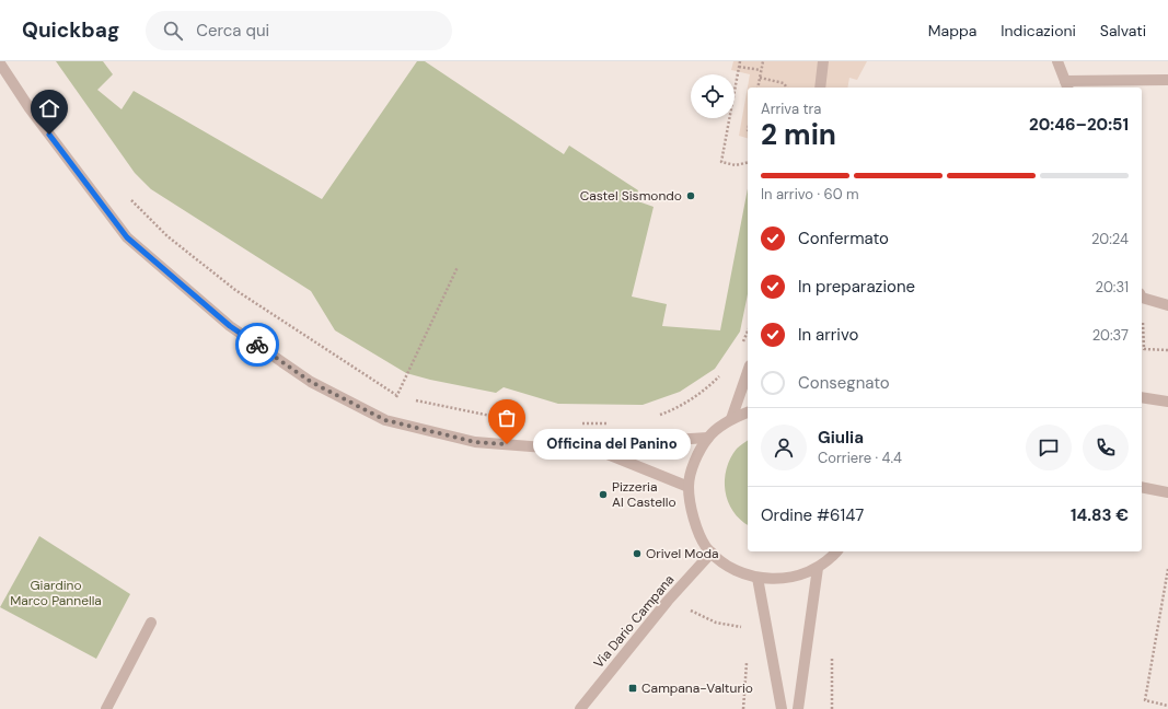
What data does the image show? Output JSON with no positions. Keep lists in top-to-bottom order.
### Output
{
  "streets": {
    "street": ["Via Dario Campana"]
  },
  "parks": ["Giardino Marco Pannella"],
  "places": {
    "other": [
      "Castel Sismondo",
      "Officina del Panino",
      "Pizzeria Al Castello",
      "Orivel Moda"
    ],
    "transit": ["Campana-Valturio"]
  },
  "page": {
    "header": "Quickbag",
    "search": "Cerca qui",
    "nav": ["Mappa", "Indicazioni", "Salvati"],
    "heading": ["2 min", "Arriva tra", "20:46–20:51"],
    "panel": [
      "Giulia",
      "Corriere · 4.4",
      "Ordine #6147",
      "14.83 €"
    ],
    "bar": "In arrivo · 60 m",
    "list": [
      ["Confermato", "20:24"],
      ["In preparazione", "20:31"],
      ["In arrivo", "20:37"],
      "Consegnato"
    ],
    "bubble": "Officina del Panino"
  }
}
